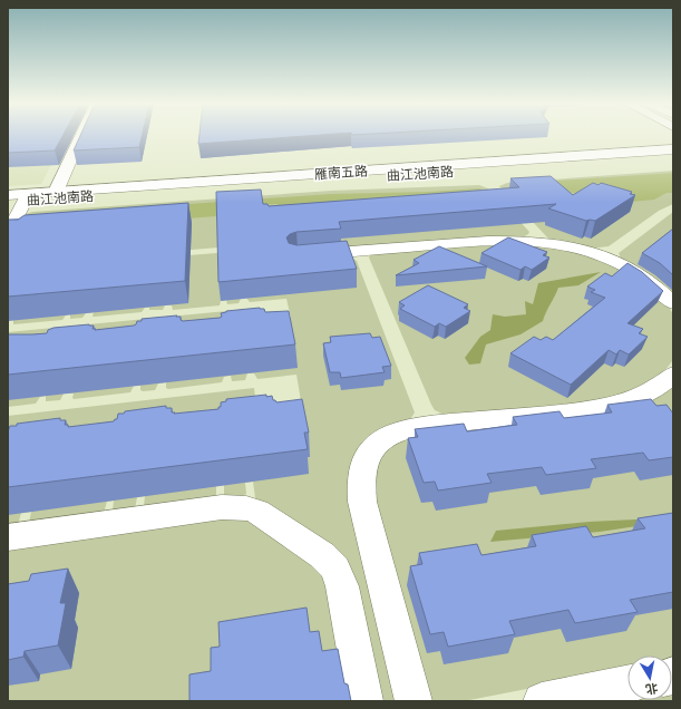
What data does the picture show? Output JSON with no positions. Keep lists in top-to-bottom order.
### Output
{
  "streets": {
    "main road": ["雁南五路", "曲江池南路"]
  },
  "north": "bottom"
}
